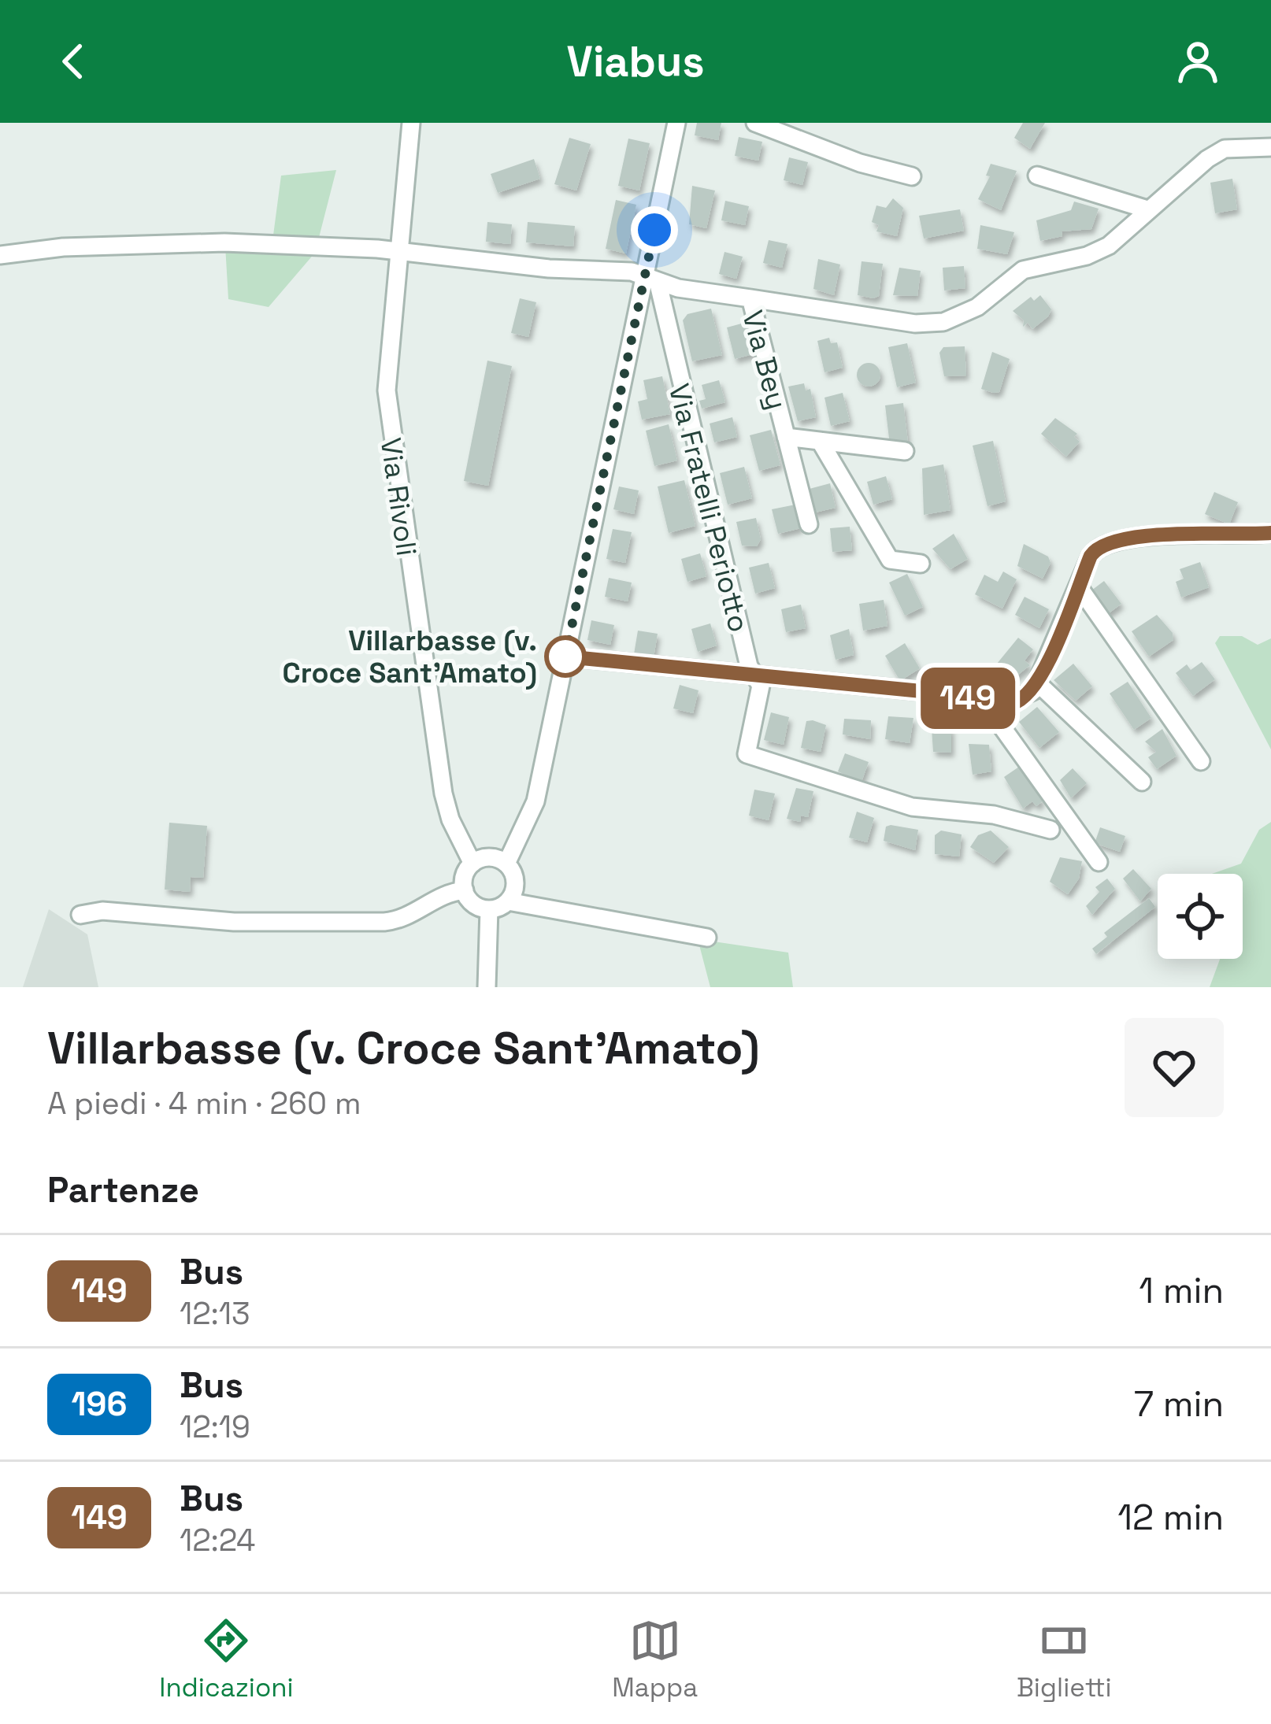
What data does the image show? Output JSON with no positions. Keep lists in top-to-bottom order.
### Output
{
  "streets": {
    "street": ["Via Bey", "Via Rivoli", "Via Fratelli Periotto"]
  },
  "crossings": [
    ["Via Bey", "Via Rivoli"],
    ["Via Bey", "Via Fratelli Periotto"]
  ],
  "places": ["Villarbasse (v. Croce Sant'Amato)"],
  "lines": ["bus line 149"],
  "page": {
    "header": "Viabus",
    "on_map": "149",
    "heading": [
      ["Villarbasse (v. Croce Sant'Amato)", "A piedi · 4 min · 260 m"],
      "Partenze"
    ],
    "list": [
      {
        "mark": "149",
        "name": "Bus",
        "note": "12:13",
        "value": "1 min"
      },
      {
        "mark": "196",
        "name": "Bus",
        "note": "12:19",
        "value": "7 min"
      },
      {
        "mark": "149",
        "name": "Bus",
        "note": "12:24",
        "value": "12 min"
      }
    ],
    "tabs": ["Indicazioni", "Mappa", "Biglietti"]
  }
}
